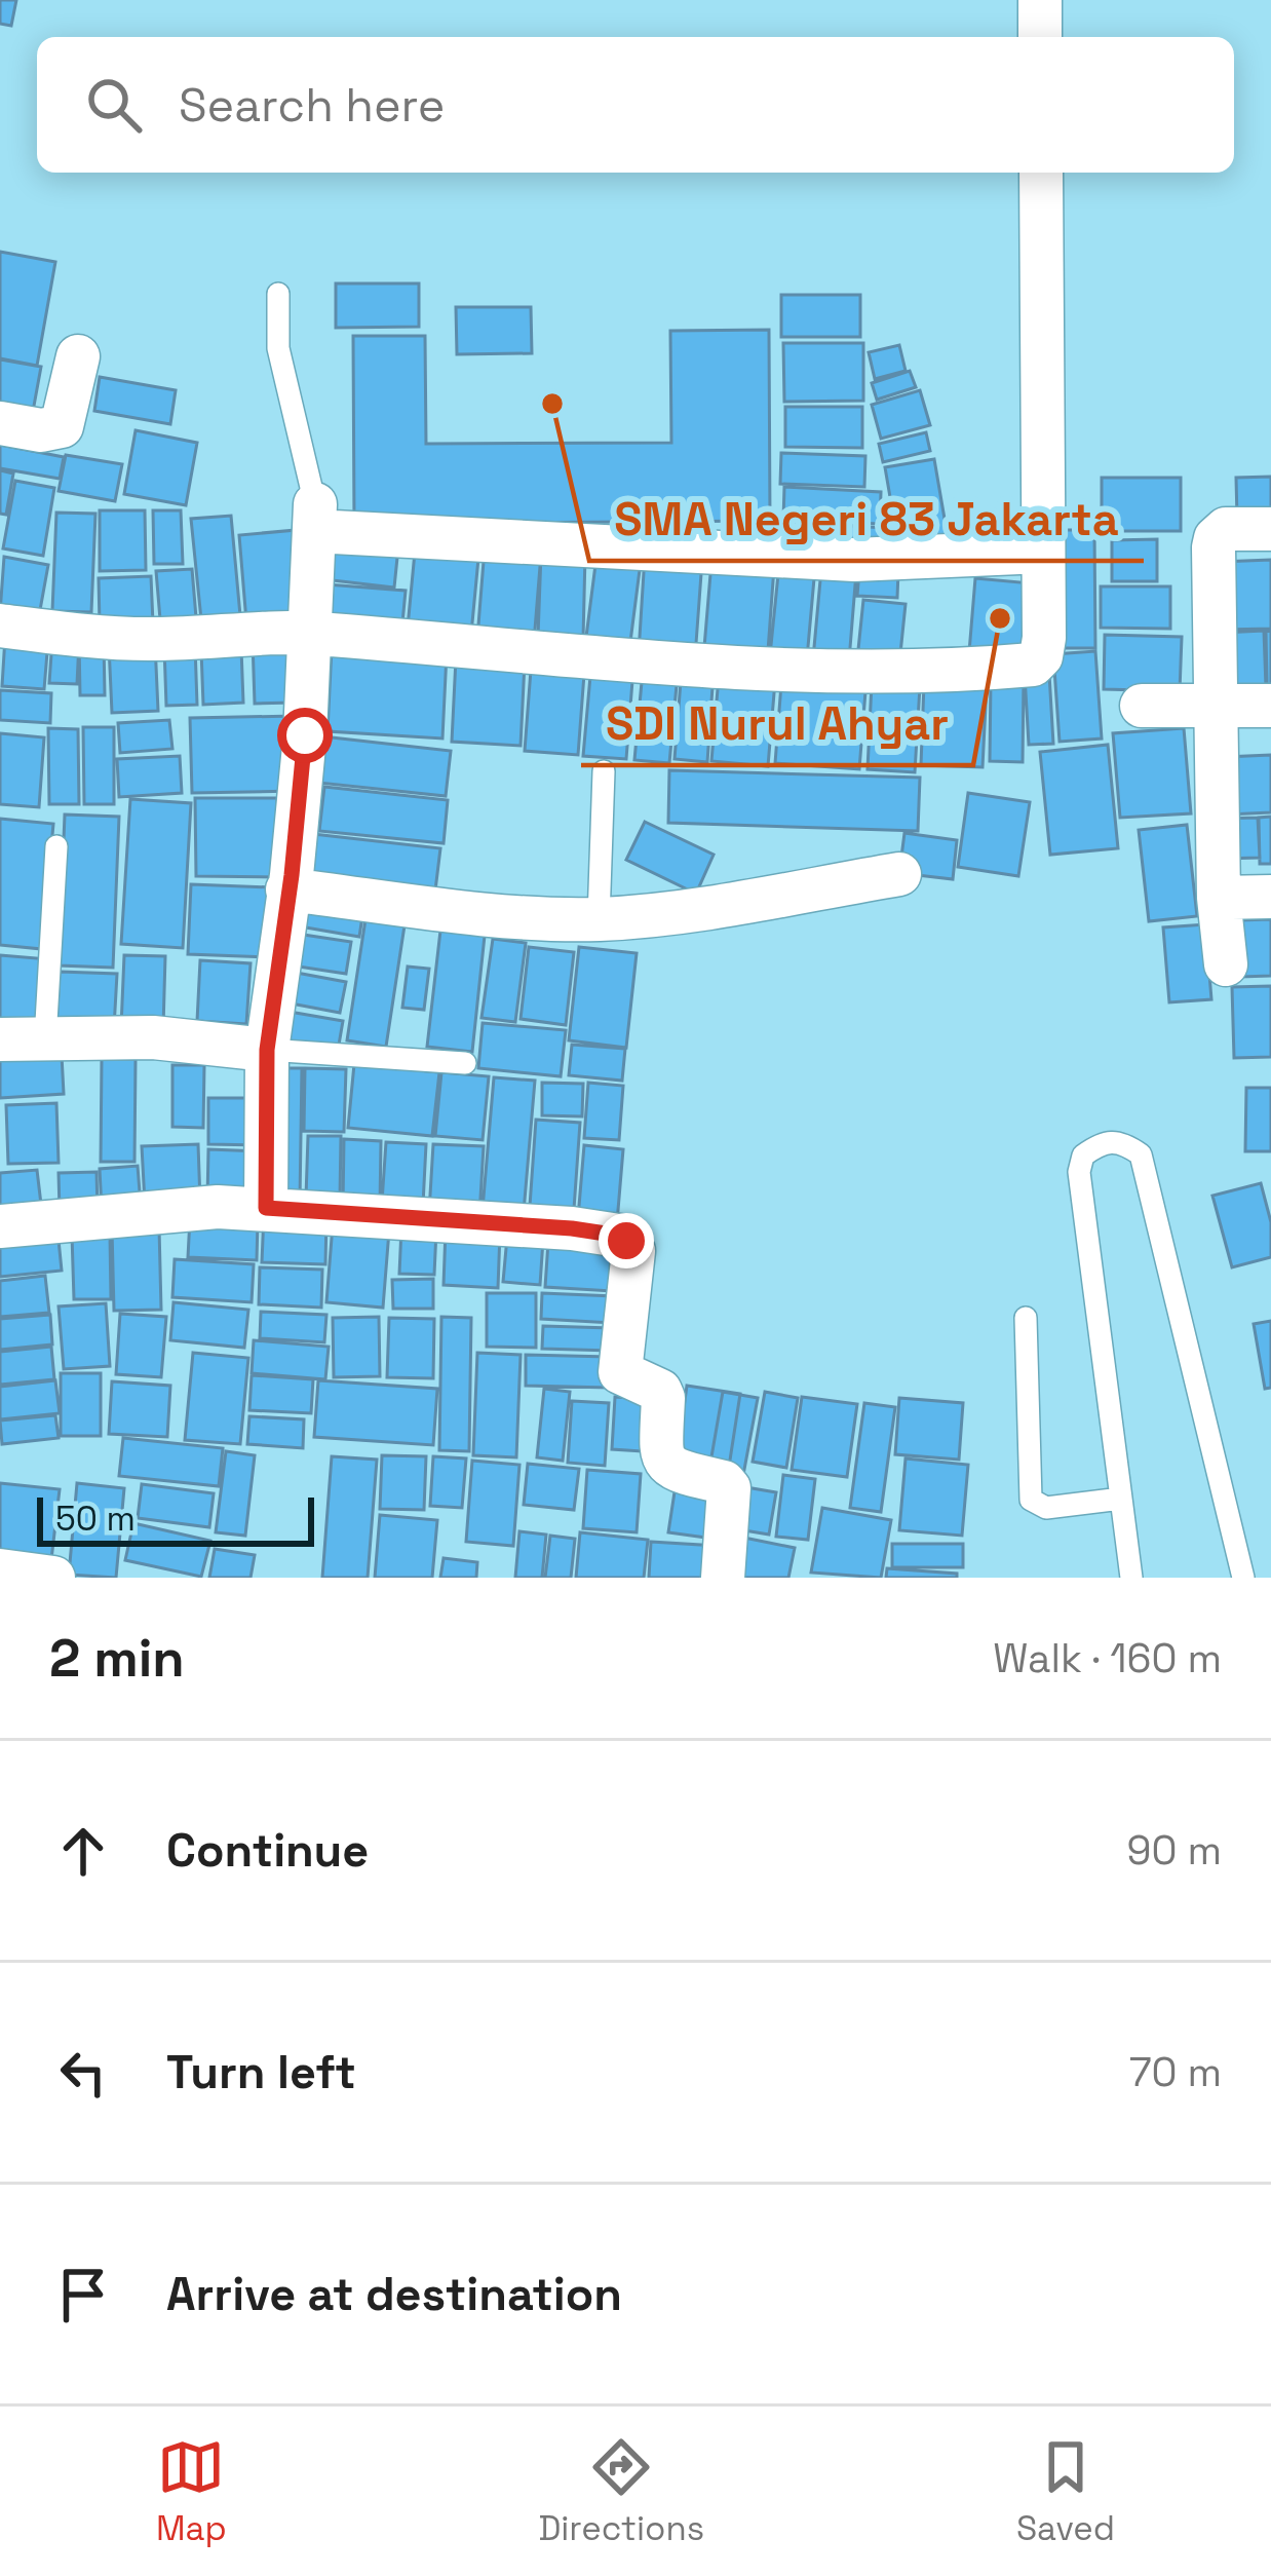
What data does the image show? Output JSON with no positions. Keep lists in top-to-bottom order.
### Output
{
  "places": ["SMA Negeri 83 Jakarta", "SDI Nurul Ahyar"],
  "scale_bar": "50 m",
  "page": {
    "search": "Search here",
    "scale": "50 m",
    "heading": ["2 min", "Walk · 160 m"],
    "list": [
      ["Continue", "90 m"],
      ["Turn left", "70 m"],
      "Arrive at destination"
    ],
    "nav": ["Map", "Directions", "Saved"]
  }
}
